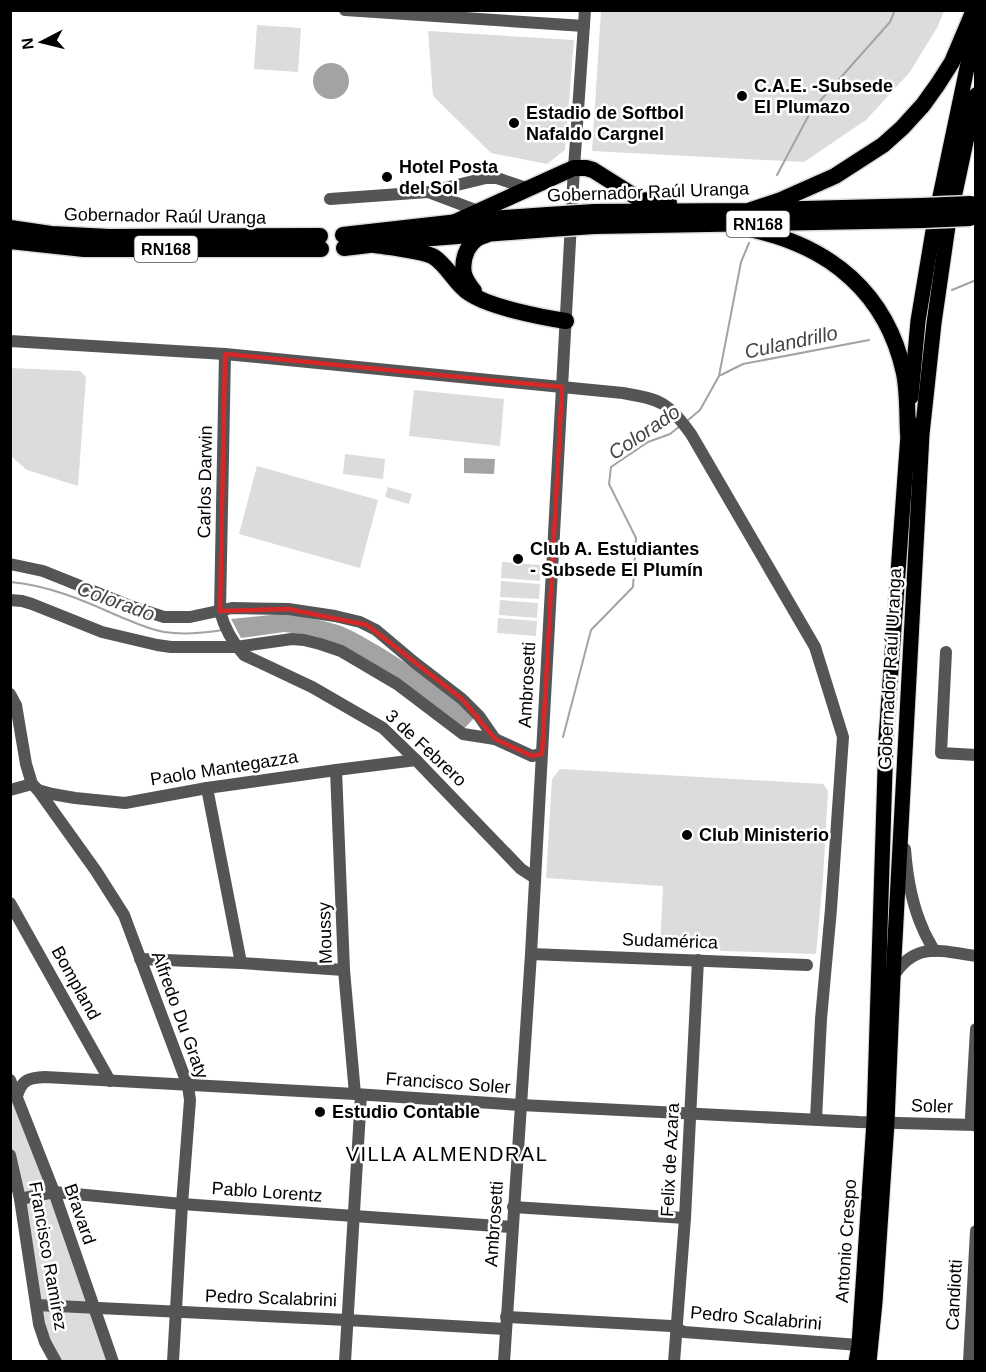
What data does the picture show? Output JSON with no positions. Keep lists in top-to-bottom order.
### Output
{
  "streets": {
    "highway": ["Gobernador Raúl Uranga", "RN168"],
    "main road": ["Antonio Crespo"],
    "street": [
      "Carlos Darwin",
      "Ambrosetti",
      "3 de Febrero",
      "Paolo Mantegazza",
      "Moussy",
      "Sudamérica",
      "Bompland",
      "Alfredo Du Graty",
      "Francisco Soler",
      "Soler",
      "Felix de Azara",
      "Pablo Lorentz",
      "Bravard",
      "Francisco Ramírez",
      "Candiotti",
      "Pedro Scalabrini"
    ]
  },
  "crossings": [
    ["Gobernador Raúl Uranga", "Francisco Soler"],
    ["Gobernador Raúl Uranga", "Soler"],
    ["Gobernador Raúl Uranga", "Antonio Crespo"],
    ["Ambrosetti", "3 de Febrero"],
    ["Ambrosetti", "Sudamérica"],
    ["Ambrosetti", "Francisco Soler"],
    ["Ambrosetti", "Pablo Lorentz"],
    ["Ambrosetti", "Pedro Scalabrini"],
    ["3 de Febrero", "Paolo Mantegazza"],
    ["Paolo Mantegazza", "Moussy"],
    ["Paolo Mantegazza", "Alfredo Du Graty"],
    ["Moussy", "Francisco Soler"],
    ["Moussy", "Pablo Lorentz"],
    ["Moussy", "Pedro Scalabrini"],
    ["Sudamérica", "Felix de Azara"],
    ["Bompland", "Francisco Soler"],
    ["Alfredo Du Graty", "Francisco Soler"],
    ["Alfredo Du Graty", "Pablo Lorentz"],
    ["Alfredo Du Graty", "Pedro Scalabrini"],
    ["Francisco Soler", "Soler"],
    ["Francisco Soler", "Felix de Azara"],
    ["Francisco Soler", "Bravard"],
    ["Francisco Soler", "Antonio Crespo"],
    ["Soler", "Antonio Crespo"],
    ["Felix de Azara", "Pedro Scalabrini"],
    ["Pablo Lorentz", "Bravard"],
    ["Pablo Lorentz", "Francisco Ramírez"],
    ["Bravard", "Pedro Scalabrini"],
    ["Antonio Crespo", "Pedro Scalabrini"],
    ["Francisco Ramírez", "Pedro Scalabrini"]
  ],
  "districts": ["VILLA ALMENDRAL"],
  "water": ["Culandrillo", "Colorado"],
  "places": [
    "C.A.E. -Subsede El Plumazo",
    "Estadio de Softbol Nafaldo Cargnel",
    "Hotel Posta del Sol",
    "Club A. Estudiantes - Subsede El Plumín",
    "Club Ministerio",
    "Estudio Contable"
  ],
  "north": "left"
}
